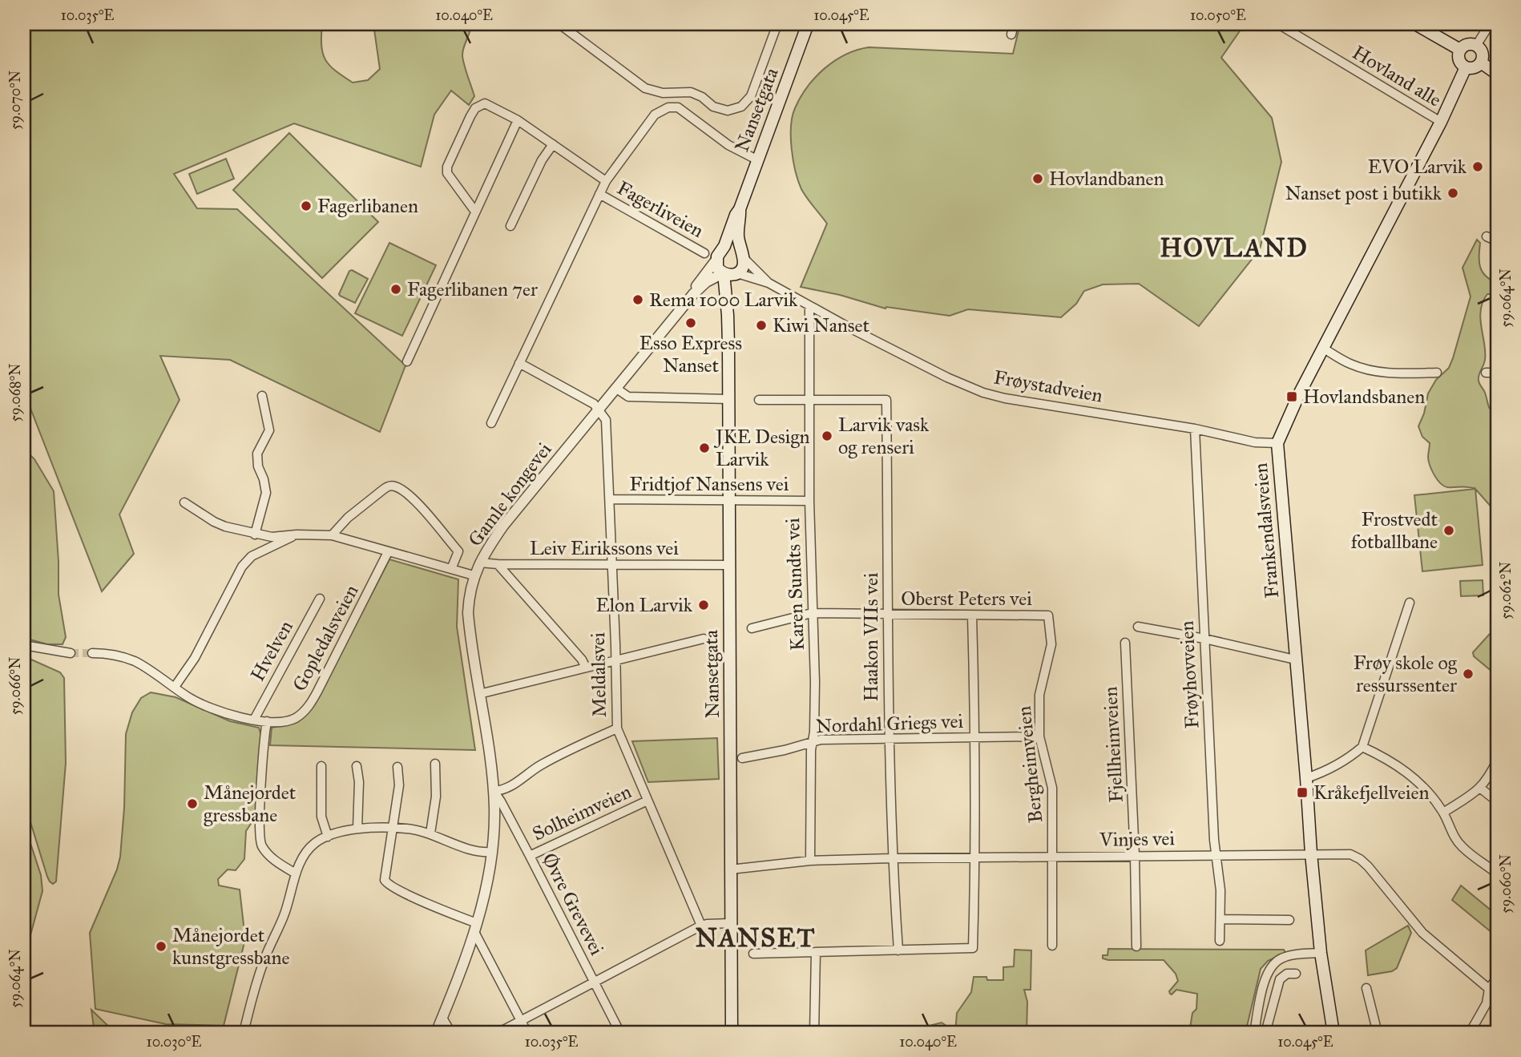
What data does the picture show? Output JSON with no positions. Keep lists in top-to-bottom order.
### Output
{
  "streets": {
    "main road": ["Nansetgata", "Frankendalsveien"],
    "street": [
      "Hovland alle",
      "Fagerliveien",
      "Frøystadveien",
      "Fridtjof Nansens vei",
      "Gamle kongevei",
      "Leiv Eirikssons vei",
      "Karen Sundts vei",
      "Oberst Peters vei",
      "Haakon VIIs vei",
      "Gopledalsveien",
      "Hvelven",
      "Meldalsvei",
      "Frøyhovveien",
      "Nordahl Griegs vei",
      "Fjellheimveien",
      "Bergheimveien",
      "Solheimveien",
      "Vinjes vei",
      "Øvre Grevevei"
    ]
  },
  "crossings": [
    ["Hovland alle", "Frankendalsveien"],
    ["Nansetgata", "Fagerliveien"],
    ["Nansetgata", "Frøystadveien"],
    ["Nansetgata", "Fridtjof Nansens vei"],
    ["Nansetgata", "Gamle kongevei"],
    ["Nansetgata", "Leiv Eirikssons vei"],
    ["Nansetgata", "Vinjes vei"],
    ["Frøystadveien", "Gamle kongevei"],
    ["Frøystadveien", "Frankendalsveien"],
    ["Frøystadveien", "Karen Sundts vei"],
    ["Frøystadveien", "Frøyhovveien"],
    ["Fridtjof Nansens vei", "Karen Sundts vei"],
    ["Fridtjof Nansens vei", "Meldalsvei"],
    ["Gamle kongevei", "Leiv Eirikssons vei"],
    ["Gamle kongevei", "Meldalsvei"],
    ["Gamle kongevei", "Øvre Grevevei"],
    ["Frankendalsveien", "Vinjes vei"],
    ["Leiv Eirikssons vei", "Meldalsvei"],
    ["Karen Sundts vei", "Oberst Peters vei"],
    ["Karen Sundts vei", "Haakon VIIs vei"],
    ["Karen Sundts vei", "Nordahl Griegs vei"],
    ["Karen Sundts vei", "Vinjes vei"],
    ["Oberst Peters vei", "Haakon VIIs vei"],
    ["Oberst Peters vei", "Bergheimveien"],
    ["Haakon VIIs vei", "Nordahl Griegs vei"],
    ["Haakon VIIs vei", "Vinjes vei"],
    ["Gopledalsveien", "Hvelven"],
    ["Meldalsvei", "Solheimveien"],
    ["Frøyhovveien", "Vinjes vei"],
    ["Nordahl Griegs vei", "Bergheimveien"],
    ["Fjellheimveien", "Vinjes vei"],
    ["Bergheimveien", "Vinjes vei"],
    ["Solheimveien", "Øvre Grevevei"]
  ],
  "districts": ["HOVLAND", "NANSET"],
  "places": {
    "other": [
      "EVO Larvik",
      "Hovlandbanen",
      "Nanset post i butikk",
      "Fagerlibanen",
      "Fagerlibanen 7er",
      "Rema 1000 Larvik",
      "Esso Express Nanset",
      "Kiwi Nanset",
      "Larvik vask og renseri",
      "JKE Design Larvik",
      "Frostvedt fotballbane",
      "Elon Larvik",
      "Frøy skole og ressurssenter",
      "Månejordet gressbane",
      "Månejordet kunstgressbane"
    ],
    "transit": ["Hovlandsbanen", "Kråkefjellveien"]
  },
  "coordinates": [
    "10.035°E",
    "10.040°E",
    "10.045°E",
    "10.050°E",
    "59.070°N",
    "59.064°N",
    "59.068°N",
    "59.062°N",
    "59.066°N",
    "59.060°N",
    "10.030°E"
  ]
}
